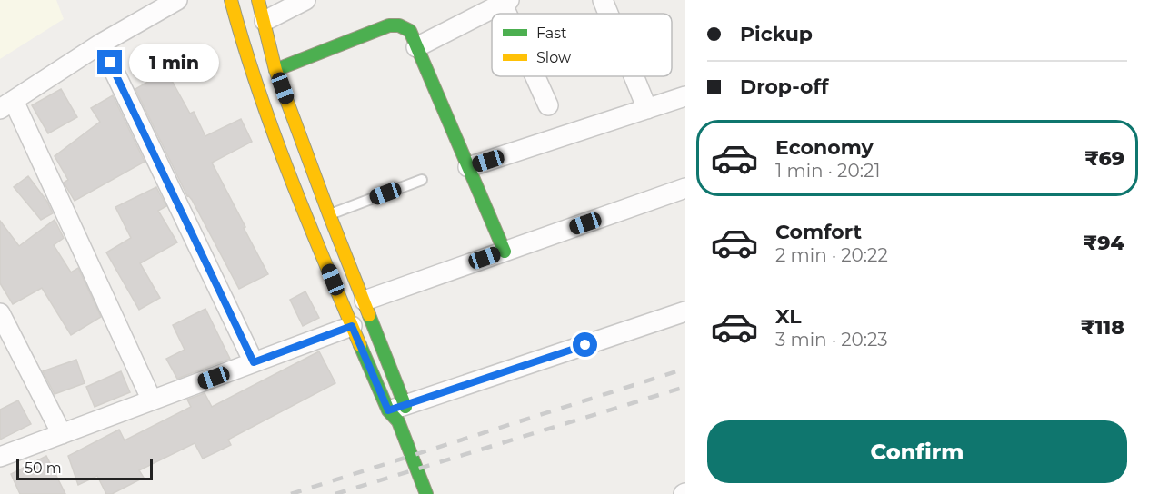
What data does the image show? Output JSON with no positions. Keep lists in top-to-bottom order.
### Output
{
  "legend": ["Fast", "Slow"],
  "scale_bar": "50 m",
  "page": {
    "banner": ["Pickup", "Drop-off"],
    "bubble": "1 min",
    "list": [
      {
        "name": "Economy",
        "note": "1 min · 20:21",
        "value": "₹69"
      },
      {
        "name": "Comfort",
        "note": "2 min · 20:22",
        "value": "₹94"
      },
      {
        "name": "XL",
        "note": "3 min · 20:23",
        "value": "₹118"
      }
    ],
    "buttons": "Confirm",
    "scale": "50 m"
  }
}
